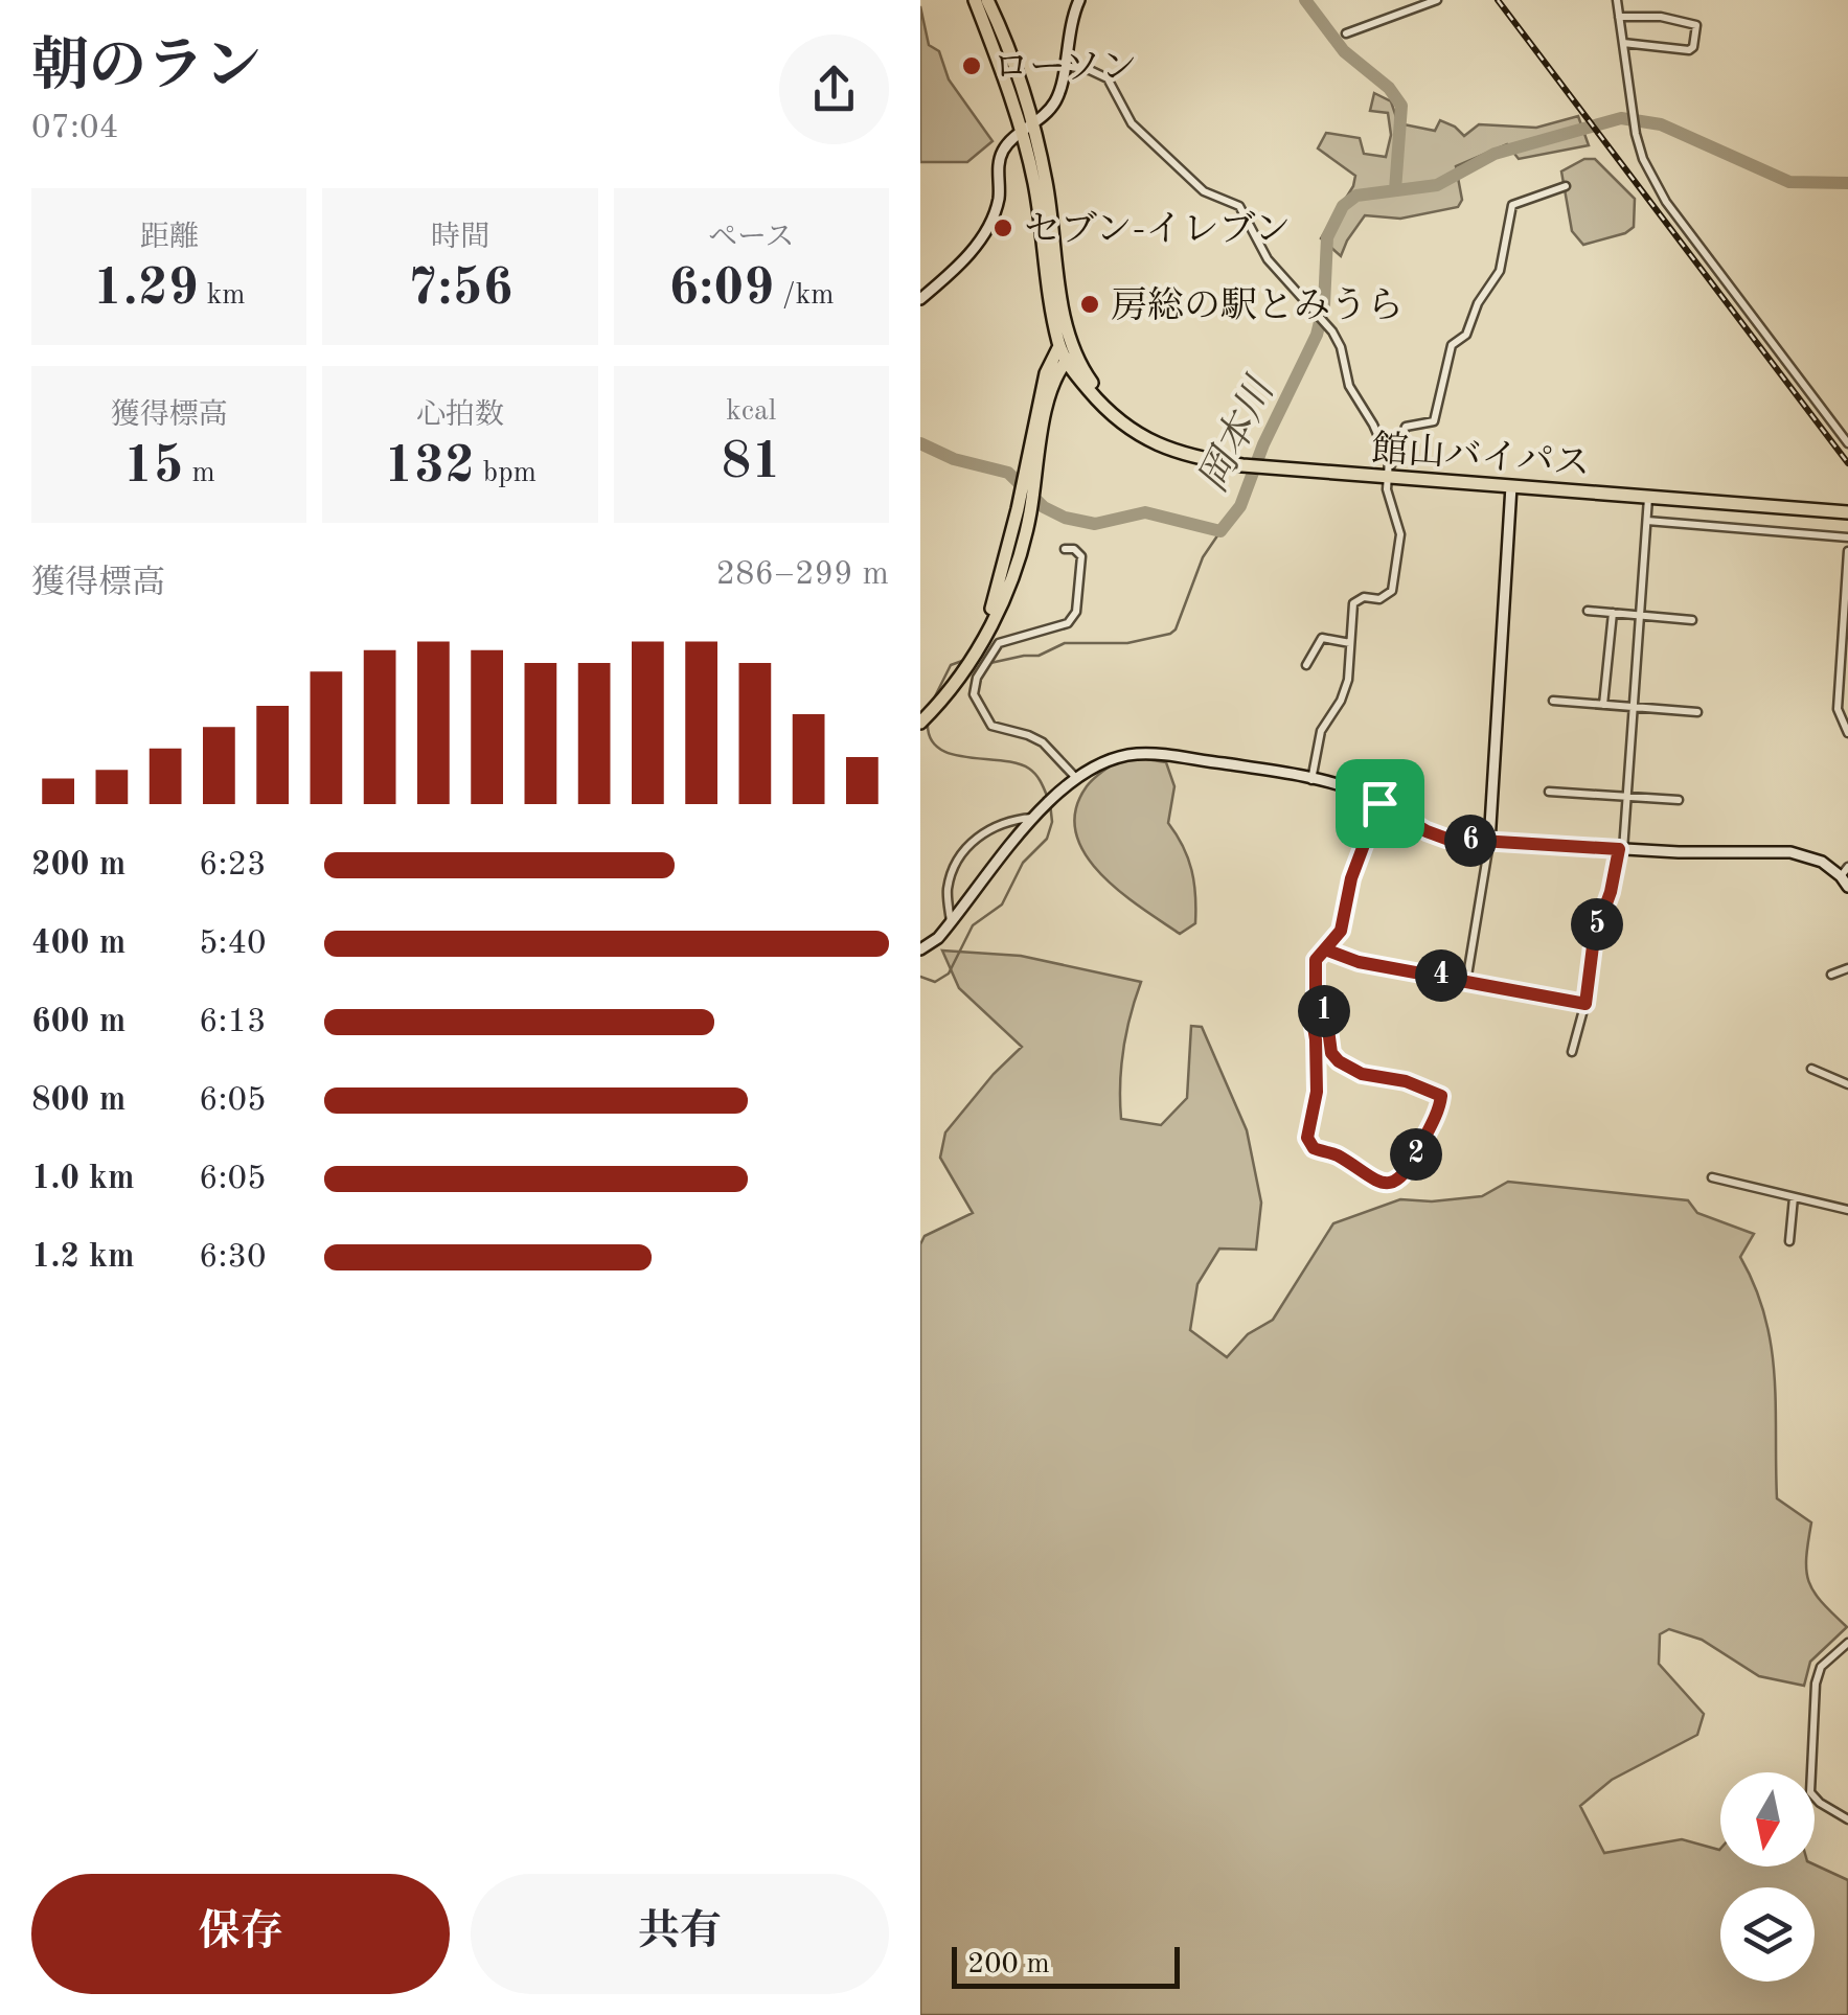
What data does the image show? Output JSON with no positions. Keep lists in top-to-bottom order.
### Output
{
  "streets": {
    "highway": ["館山バイパス"]
  },
  "water": ["岡本川"],
  "places": ["ローソン", "セブン-イレブン", "房総の駅とみうら"],
  "scale_bar": "200 m",
  "north": "bottom",
  "page": {
    "heading": ["朝のラン", "07:04"],
    "stats": [
      ["距離", "1.29 km"],
      ["時間", "7:56"],
      ["ペース", "6:09 /km"],
      ["獲得標高", "15 m"],
      ["心拍数", "132 bpm"],
      ["kcal", "81"]
    ],
    "chart": ["獲得標高", "286–299 m"],
    "pins": [
      "6",
      "5",
      "4",
      "1",
      "2"
    ],
    "list": [
      {
        "name": "200 m",
        "note": "6:23"
      },
      {
        "name": "400 m",
        "note": "5:40"
      },
      {
        "name": "600 m",
        "note": "6:13"
      },
      {
        "name": "800 m",
        "note": "6:05"
      },
      {
        "name": "1.0 km",
        "note": "6:05"
      },
      {
        "name": "1.2 km",
        "note": "6:30"
      }
    ],
    "buttons": ["保存", "共有"],
    "scale": "200 m"
  }
}
